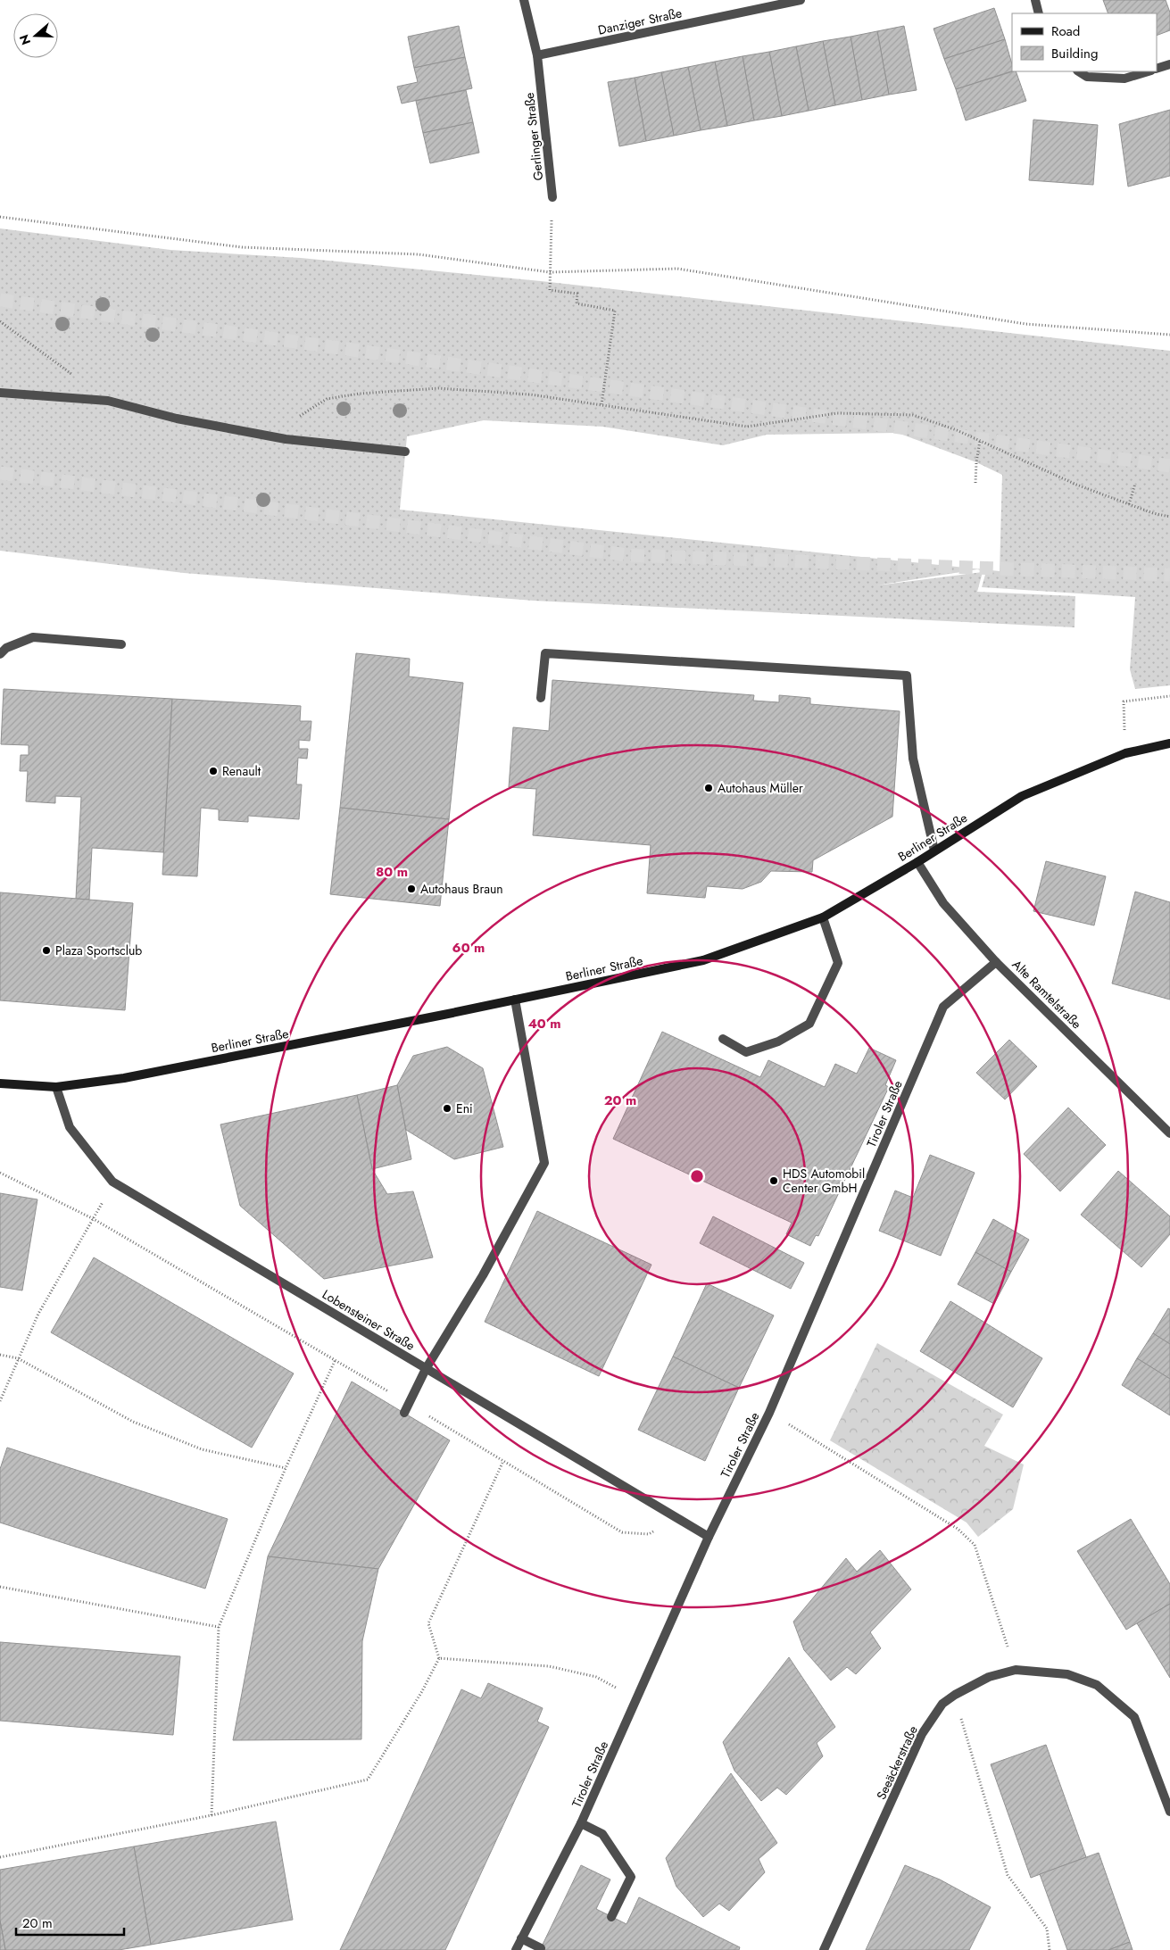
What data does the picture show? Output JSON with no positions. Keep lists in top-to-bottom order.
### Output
{
  "streets": {
    "main road": ["Berliner Straße"],
    "street": [
      "Danziger Straße",
      "Gerlinger Straße",
      "Alte Ramtelstraße",
      "Tiroler Straße",
      "Lobensteiner Straße",
      "Seeäckerstraße"
    ]
  },
  "crossings": [
    ["Danziger Straße", "Gerlinger Straße"],
    ["Berliner Straße", "Alte Ramtelstraße"],
    ["Berliner Straße", "Lobensteiner Straße"],
    ["Alte Ramtelstraße", "Tiroler Straße"],
    ["Tiroler Straße", "Lobensteiner Straße"]
  ],
  "places": [
    "Renault",
    "Autohaus Müller",
    "Autohaus Braun",
    "Plaza Sportsclub",
    "Eni",
    "HDS Automobil Center GmbH"
  ],
  "legend": ["Road", "Building"],
  "scale_bar": "20 m",
  "north": "left",
  "rings": [
    "80 m",
    "60 m",
    "40 m",
    "20 m"
  ]
}
